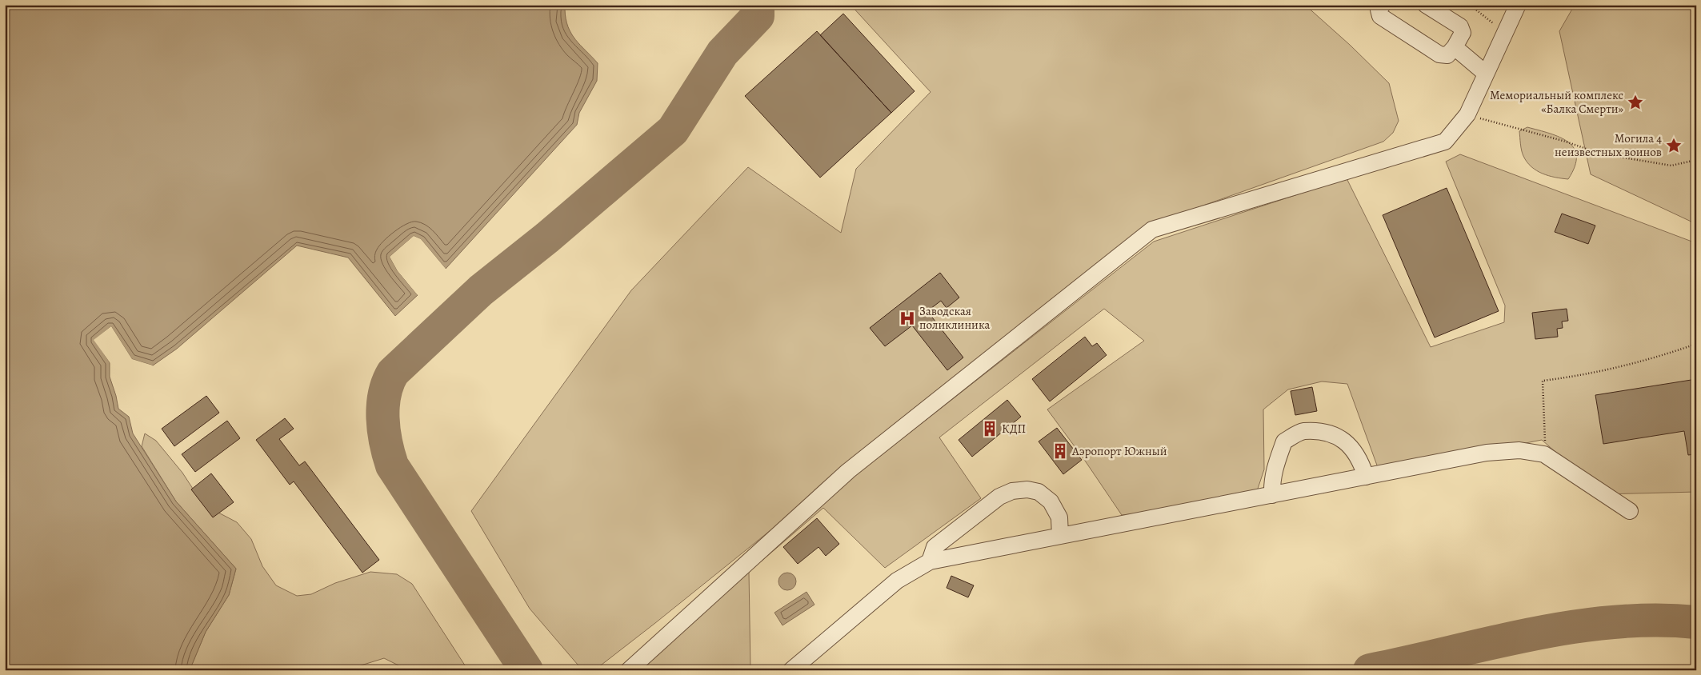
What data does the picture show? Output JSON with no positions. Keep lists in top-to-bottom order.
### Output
{
  "places": {
    "place": ["Мемориальный комплекс «Балка Смерти»", "Могила 4 неизвестных воинов"],
    "hospital": ["Заводская поликлиника"],
    "building": ["КДП", "Аэропорт Южный"]
  }
}
